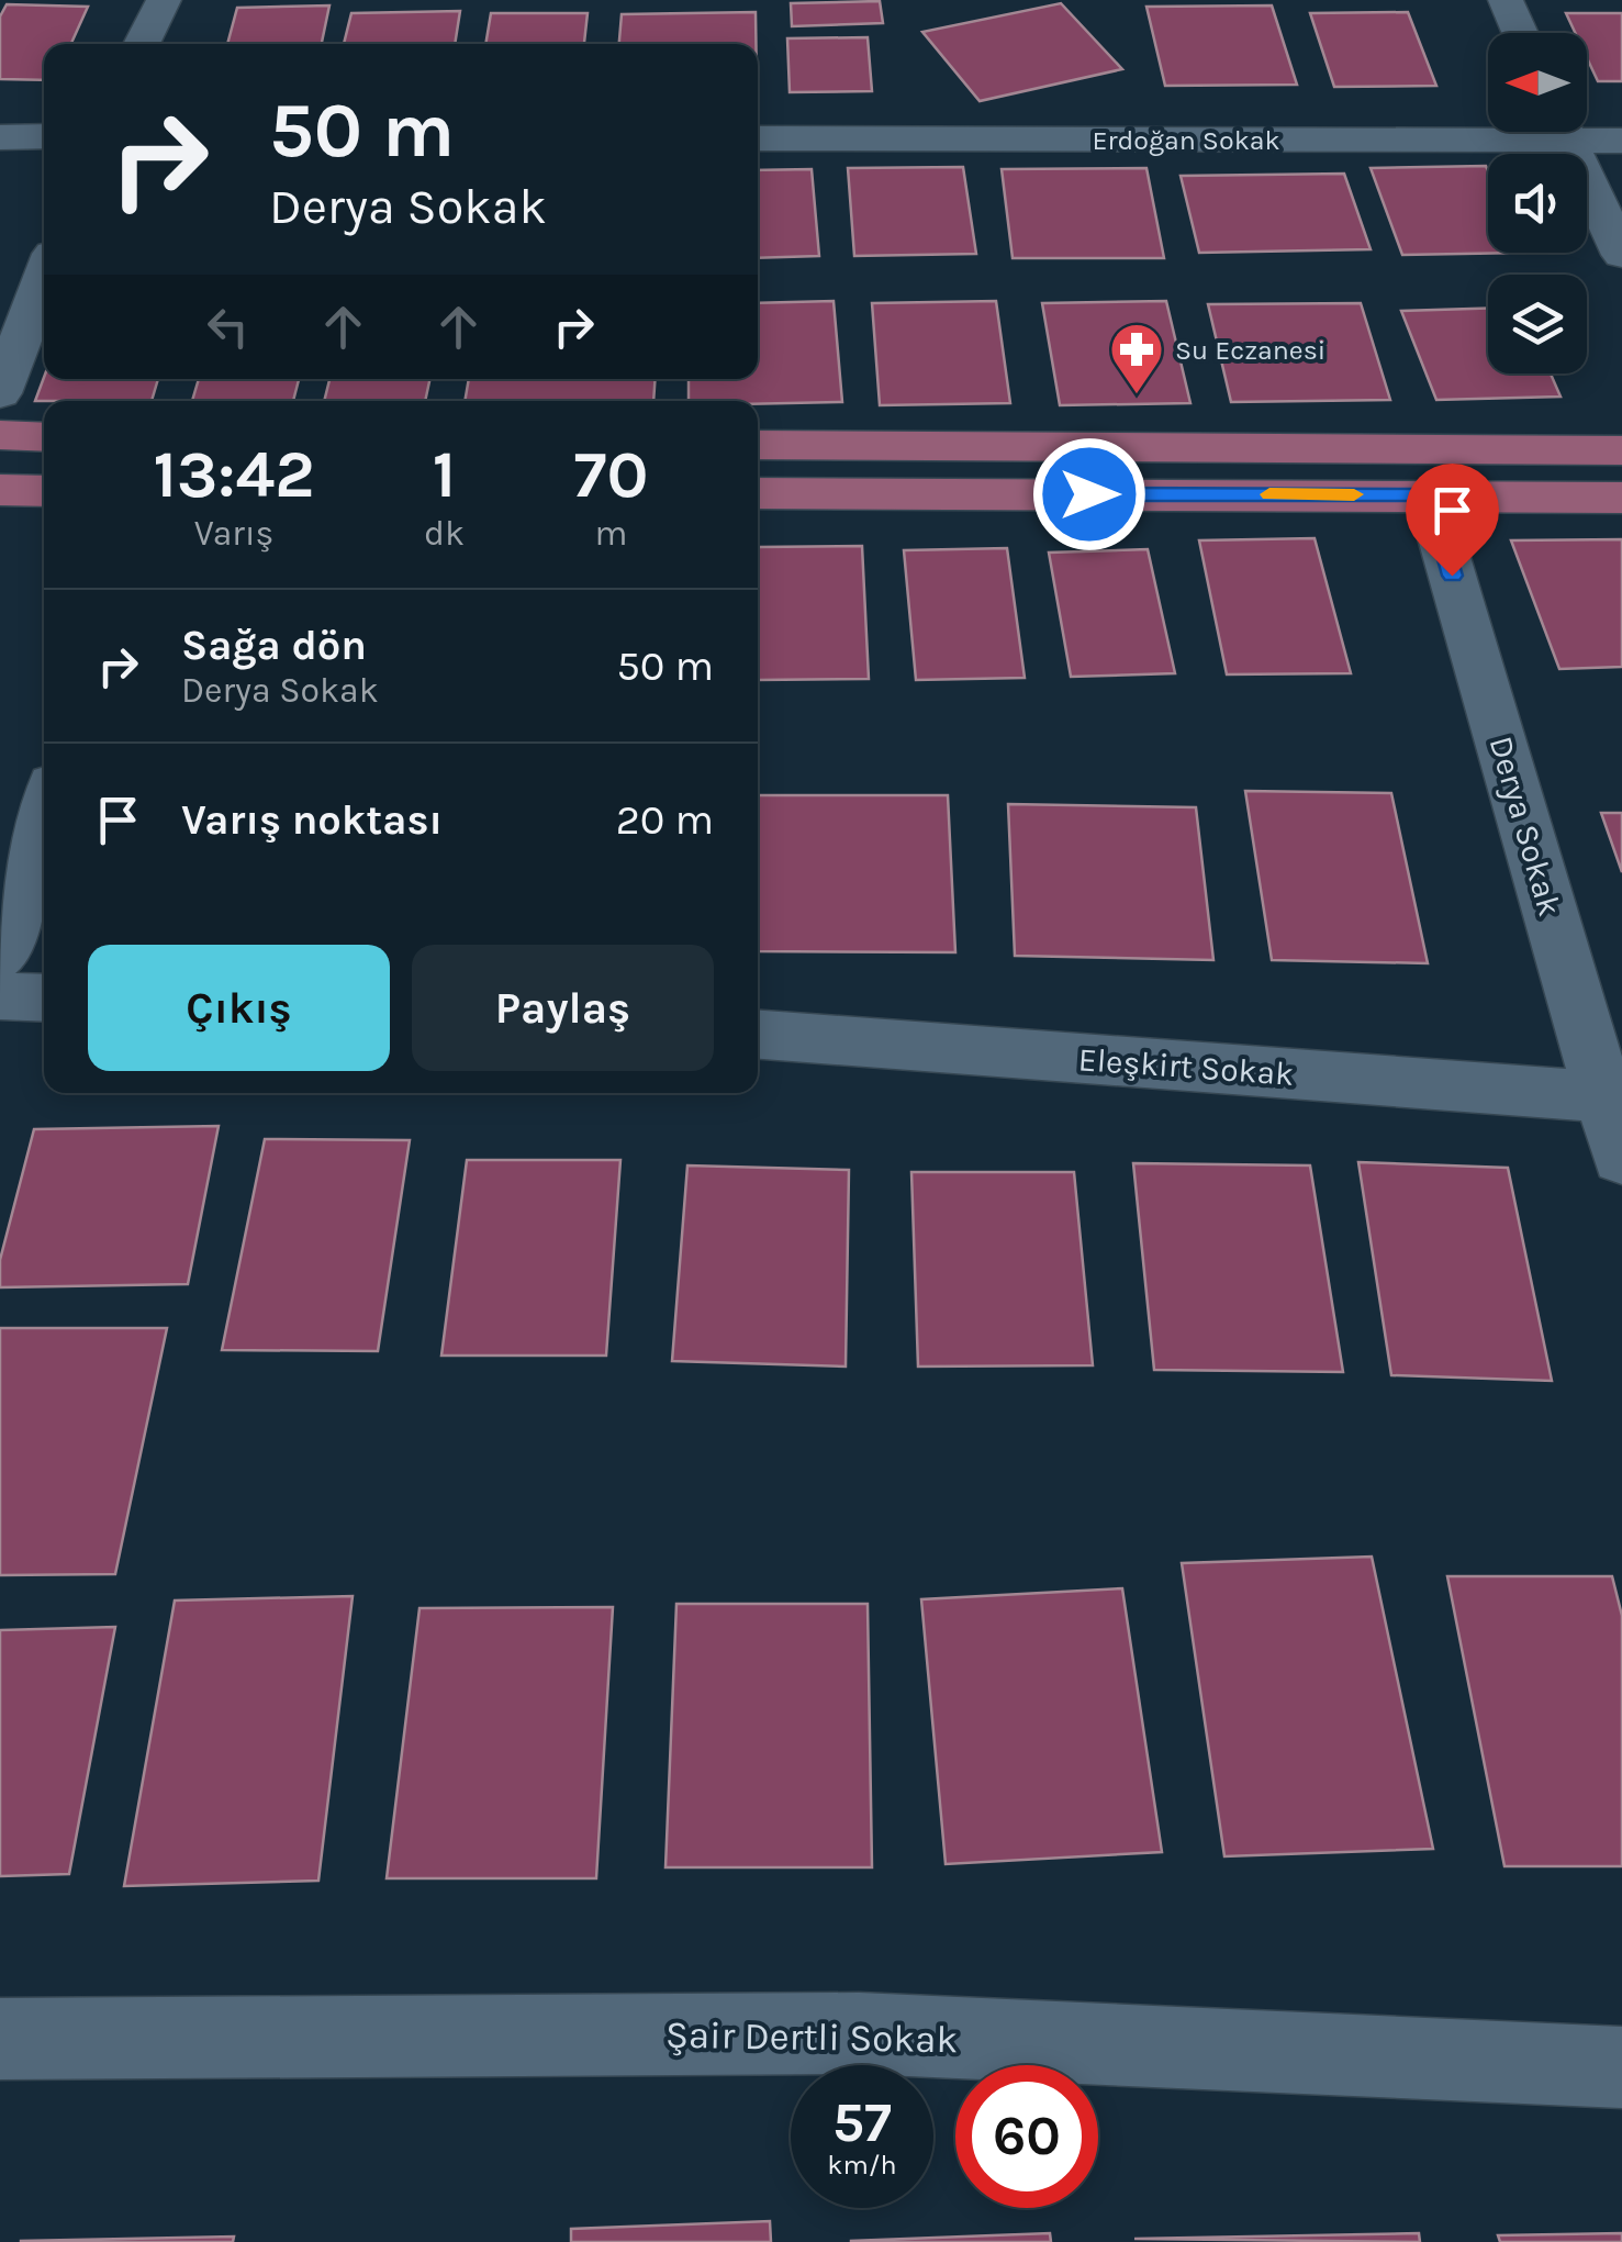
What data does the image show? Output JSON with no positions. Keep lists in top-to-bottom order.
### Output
{
  "streets": {
    "street": [
      "Erdoğan Sokak",
      "Derya Sokak",
      "Eleşkirt Sokak",
      "Şair Dertli Sokak"
    ]
  },
  "crossings": [
    ["Derya Sokak", "Eleşkirt Sokak"]
  ],
  "places": {
    "pharmacy": ["Su Eczanesi"]
  },
  "north": "left",
  "page": {
    "turn": ["50 m", "Derya Sokak"],
    "eta": [
      "13:42",
      "Varış",
      "1",
      "dk",
      "70",
      "m"
    ],
    "list": [
      {
        "name": "Sağa dön",
        "note": "Derya Sokak",
        "value": "50 m"
      },
      {
        "name": "Varış noktası",
        "value": "20 m"
      }
    ],
    "buttons": ["Çıkış", "Paylaş"],
    "speed": "57 km/h",
    "limit": "60"
  }
}
